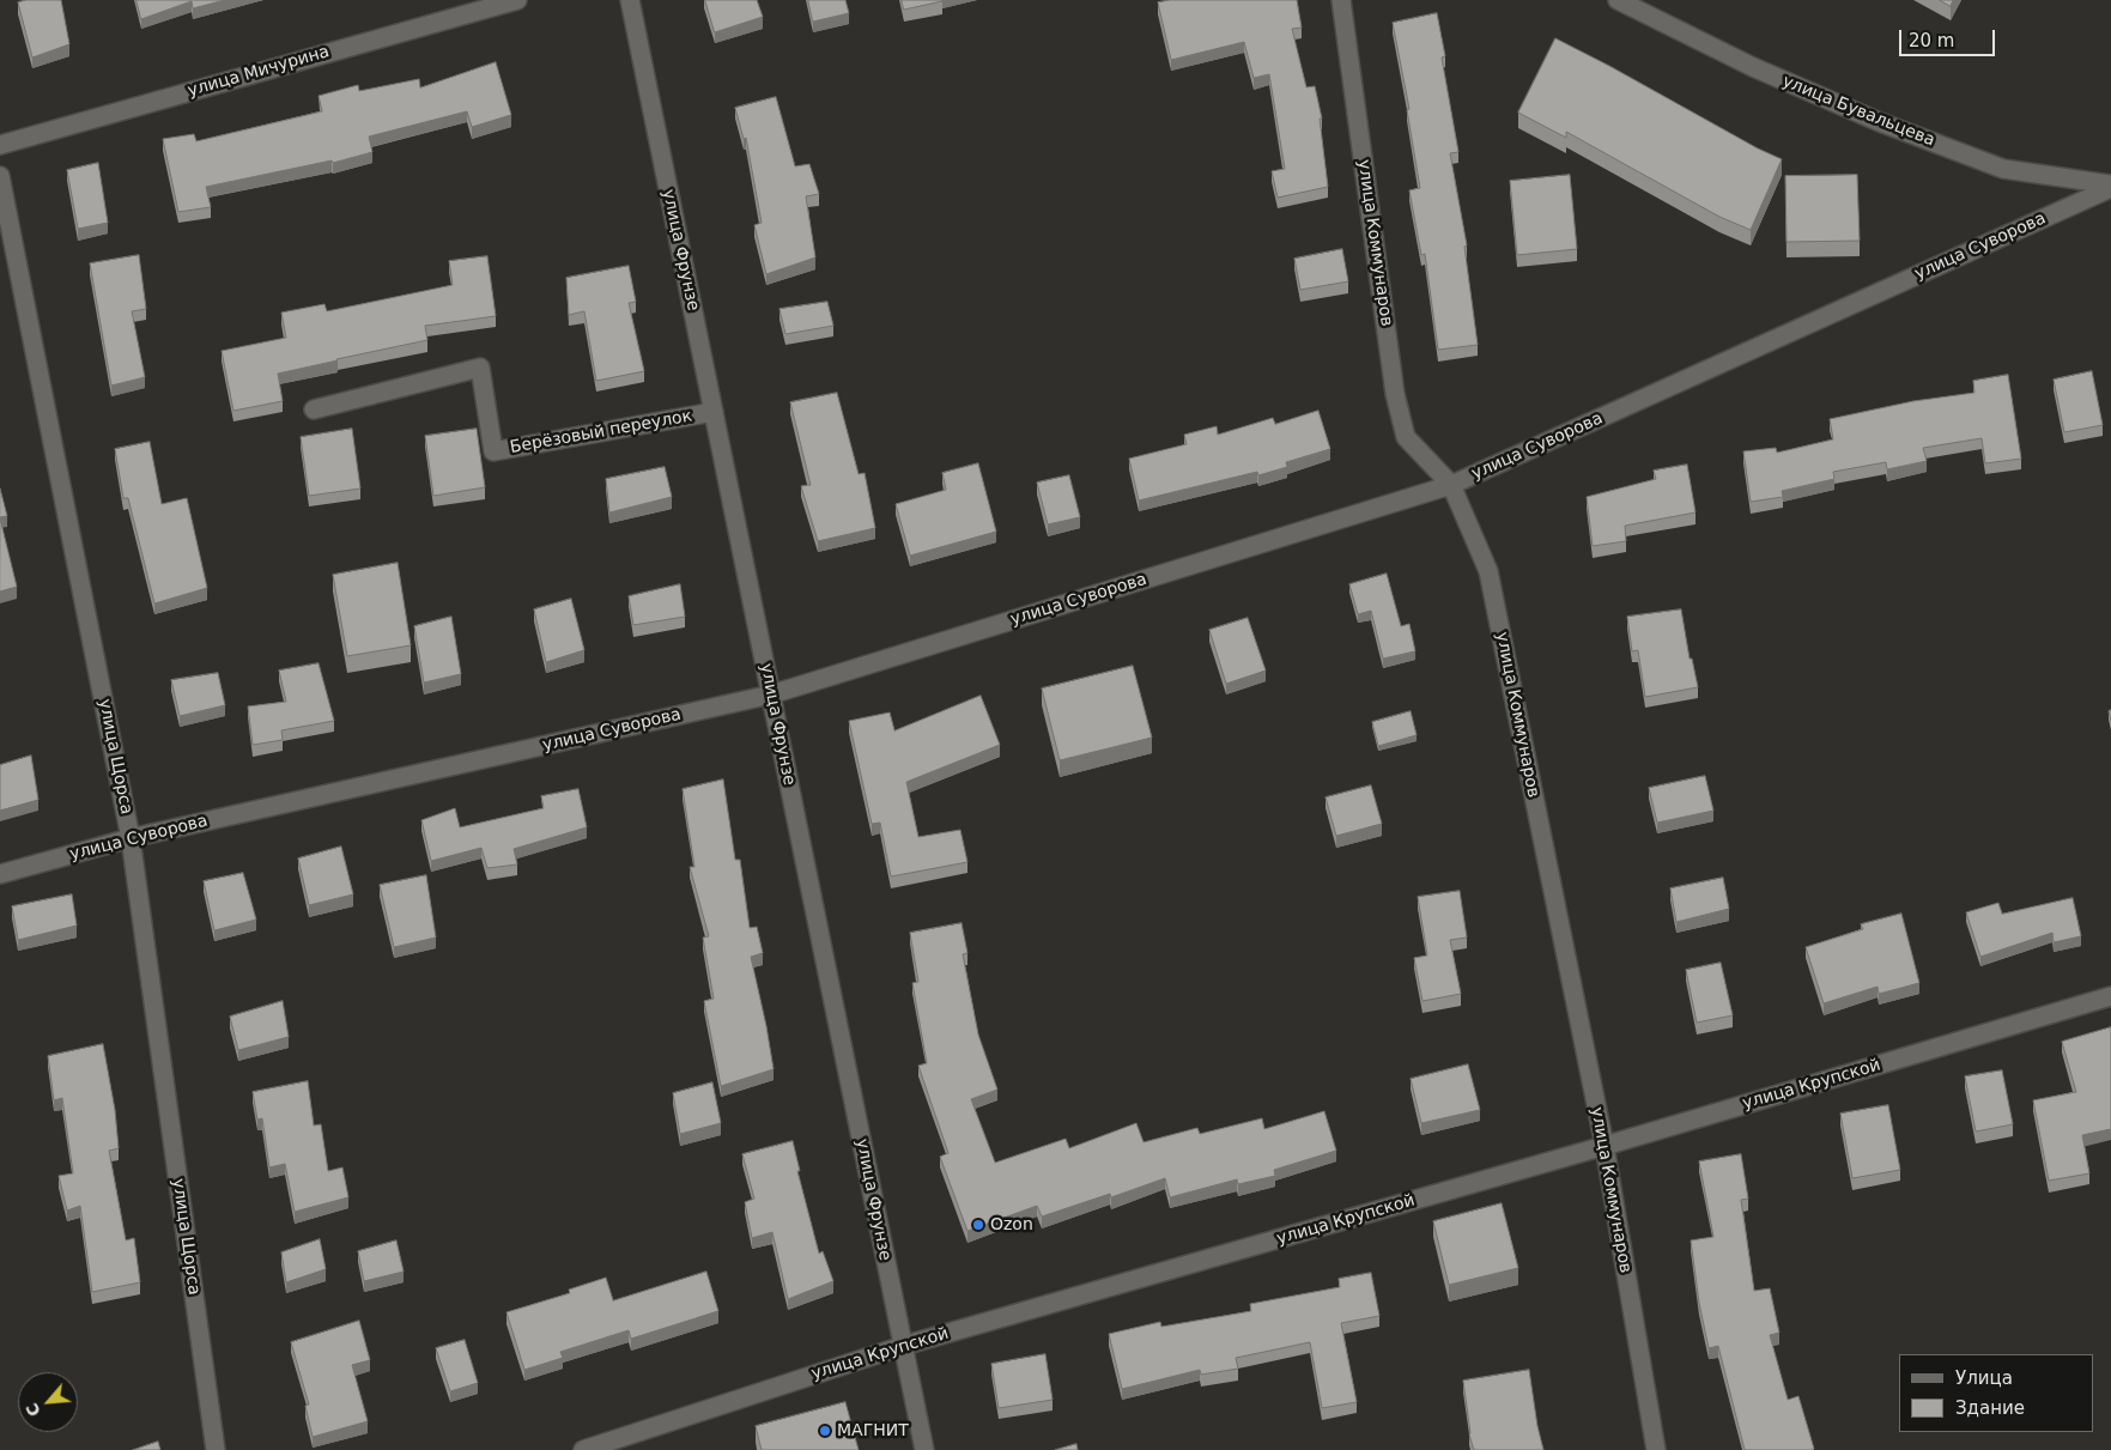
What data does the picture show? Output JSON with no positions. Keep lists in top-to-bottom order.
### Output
{
  "streets": {
    "street": [
      "улица Мичурина",
      "улица Бувальцева",
      "улица Коммунаров",
      "улица Суворова",
      "улица Фрунзе",
      "Берёзовый переулок",
      "улица Щорса",
      "улица Крупской"
    ]
  },
  "crossings": [
    ["улица Бувальцева", "улица Суворова"],
    ["улица Коммунаров", "улица Суворова"],
    ["улица Коммунаров", "улица Крупской"],
    ["улица Суворова", "улица Фрунзе"],
    ["улица Суворова", "улица Щорса"],
    ["улица Фрунзе", "Берёзовый переулок"],
    ["улица Фрунзе", "улица Крупской"]
  ],
  "places": ["Ozon", "МАГНИТ"],
  "legend": ["Улица", "Здание"],
  "scale_bar": "20 m",
  "north": "bottom left"
}
